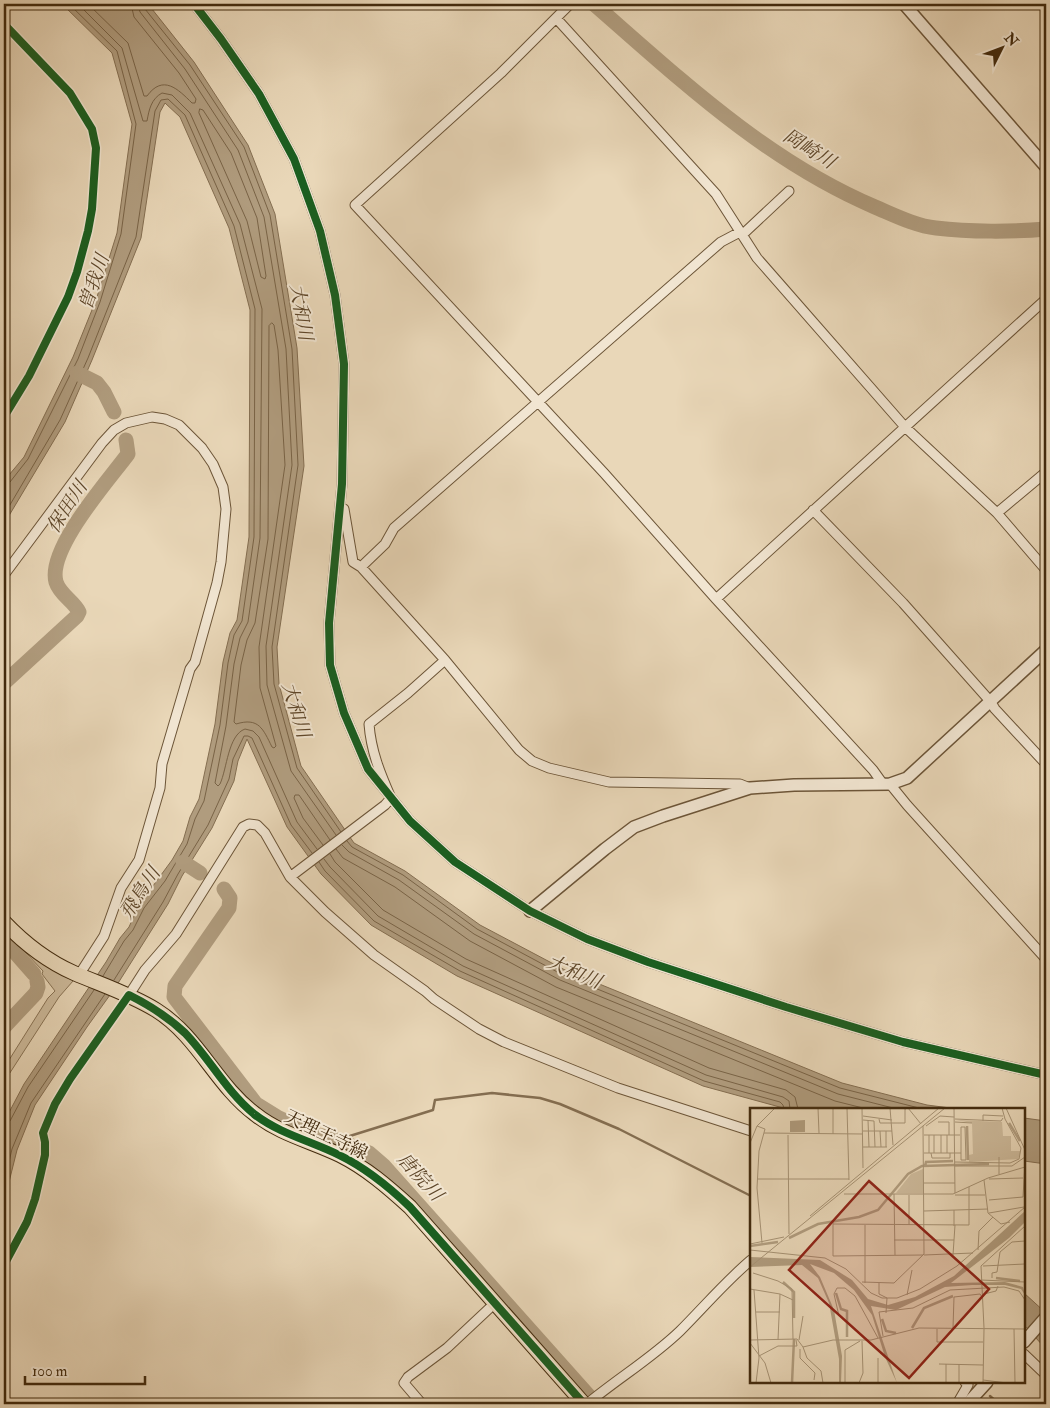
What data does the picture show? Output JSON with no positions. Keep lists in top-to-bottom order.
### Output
{
  "streets": {
    "main road": ["天理王寺線"]
  },
  "water": [
    "岡崎川",
    "曽我川",
    "大和川",
    "保田川",
    "飛鳥川",
    "唐院川"
  ],
  "scale_bar": "100 m",
  "north": "top right"
}
